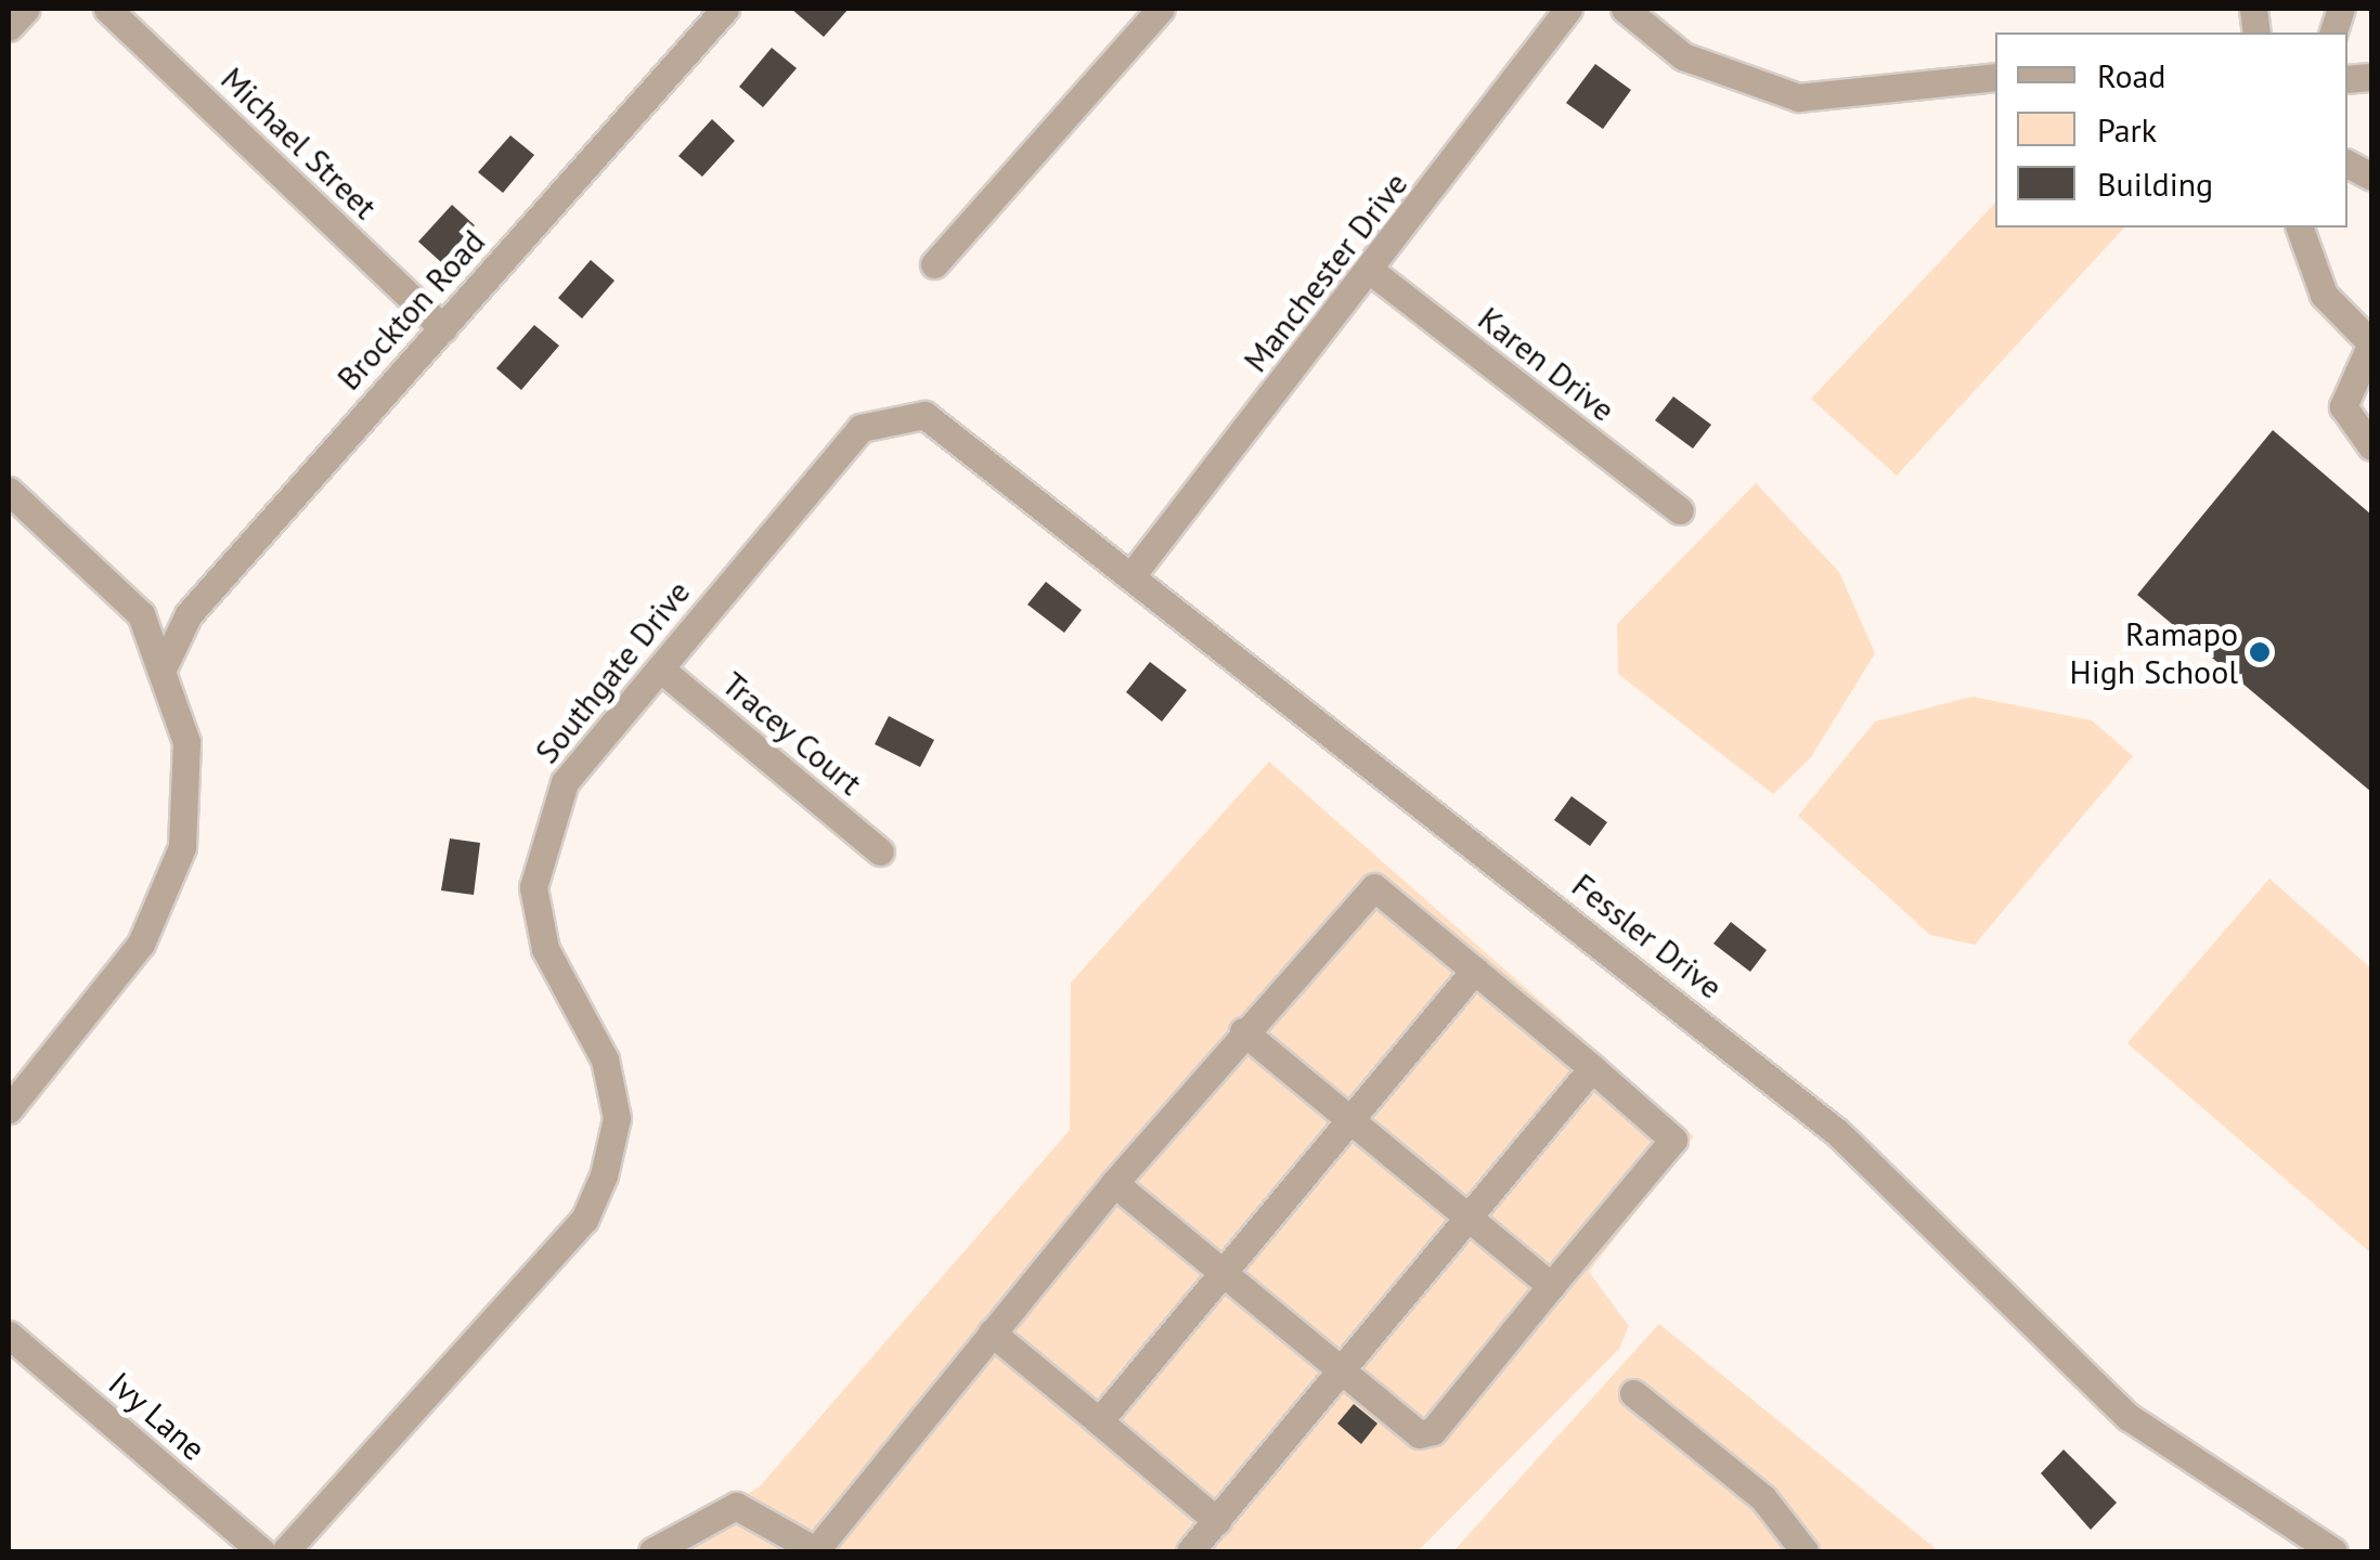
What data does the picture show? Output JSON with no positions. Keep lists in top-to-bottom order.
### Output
{
  "streets": {
    "street": [
      "Michael Street",
      "Manchester Drive",
      "Brockton Road",
      "Karen Drive",
      "Southgate Drive",
      "Tracey Court",
      "Fessler Drive",
      "Ivy Lane"
    ]
  },
  "crossings": [
    ["Michael Street", "Brockton Road"],
    ["Manchester Drive", "Karen Drive"],
    ["Manchester Drive", "Fessler Drive"],
    ["Southgate Drive", "Tracey Court"],
    ["Southgate Drive", "Fessler Drive"]
  ],
  "places": ["Ramapo High School"],
  "legend": ["Road", "Park", "Building"]
}
